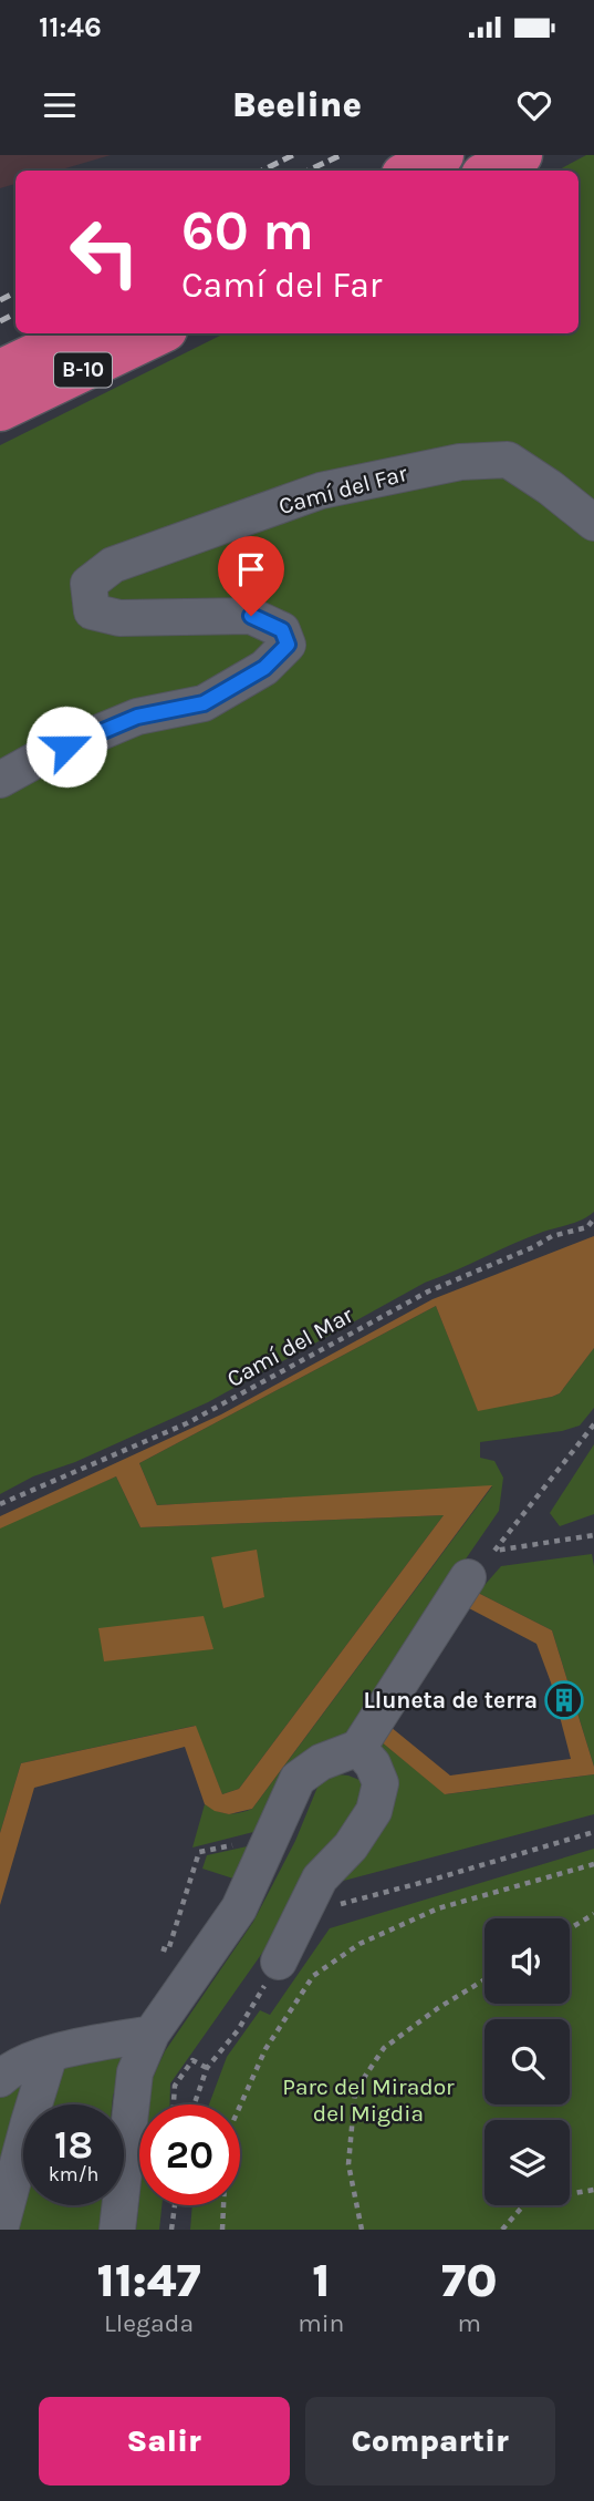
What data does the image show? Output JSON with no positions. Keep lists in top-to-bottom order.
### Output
{
  "streets": {
    "highway": ["B-10"],
    "lane": ["Camí del Far"],
    "path": ["Camí del Mar"]
  },
  "parks": ["Parc del Mirador del Migdia"],
  "places": {
    "building": ["Lluneta de terra"]
  },
  "page": {
    "status": "11:46",
    "header": "Beeline",
    "turn": ["60 m", "Camí del Far"],
    "speed": "18 km/h",
    "limit": "20",
    "eta": [
      "11:47",
      "Llegada",
      "1",
      "min",
      "70",
      "m"
    ],
    "buttons": ["Salir", "Compartir"]
  }
}
